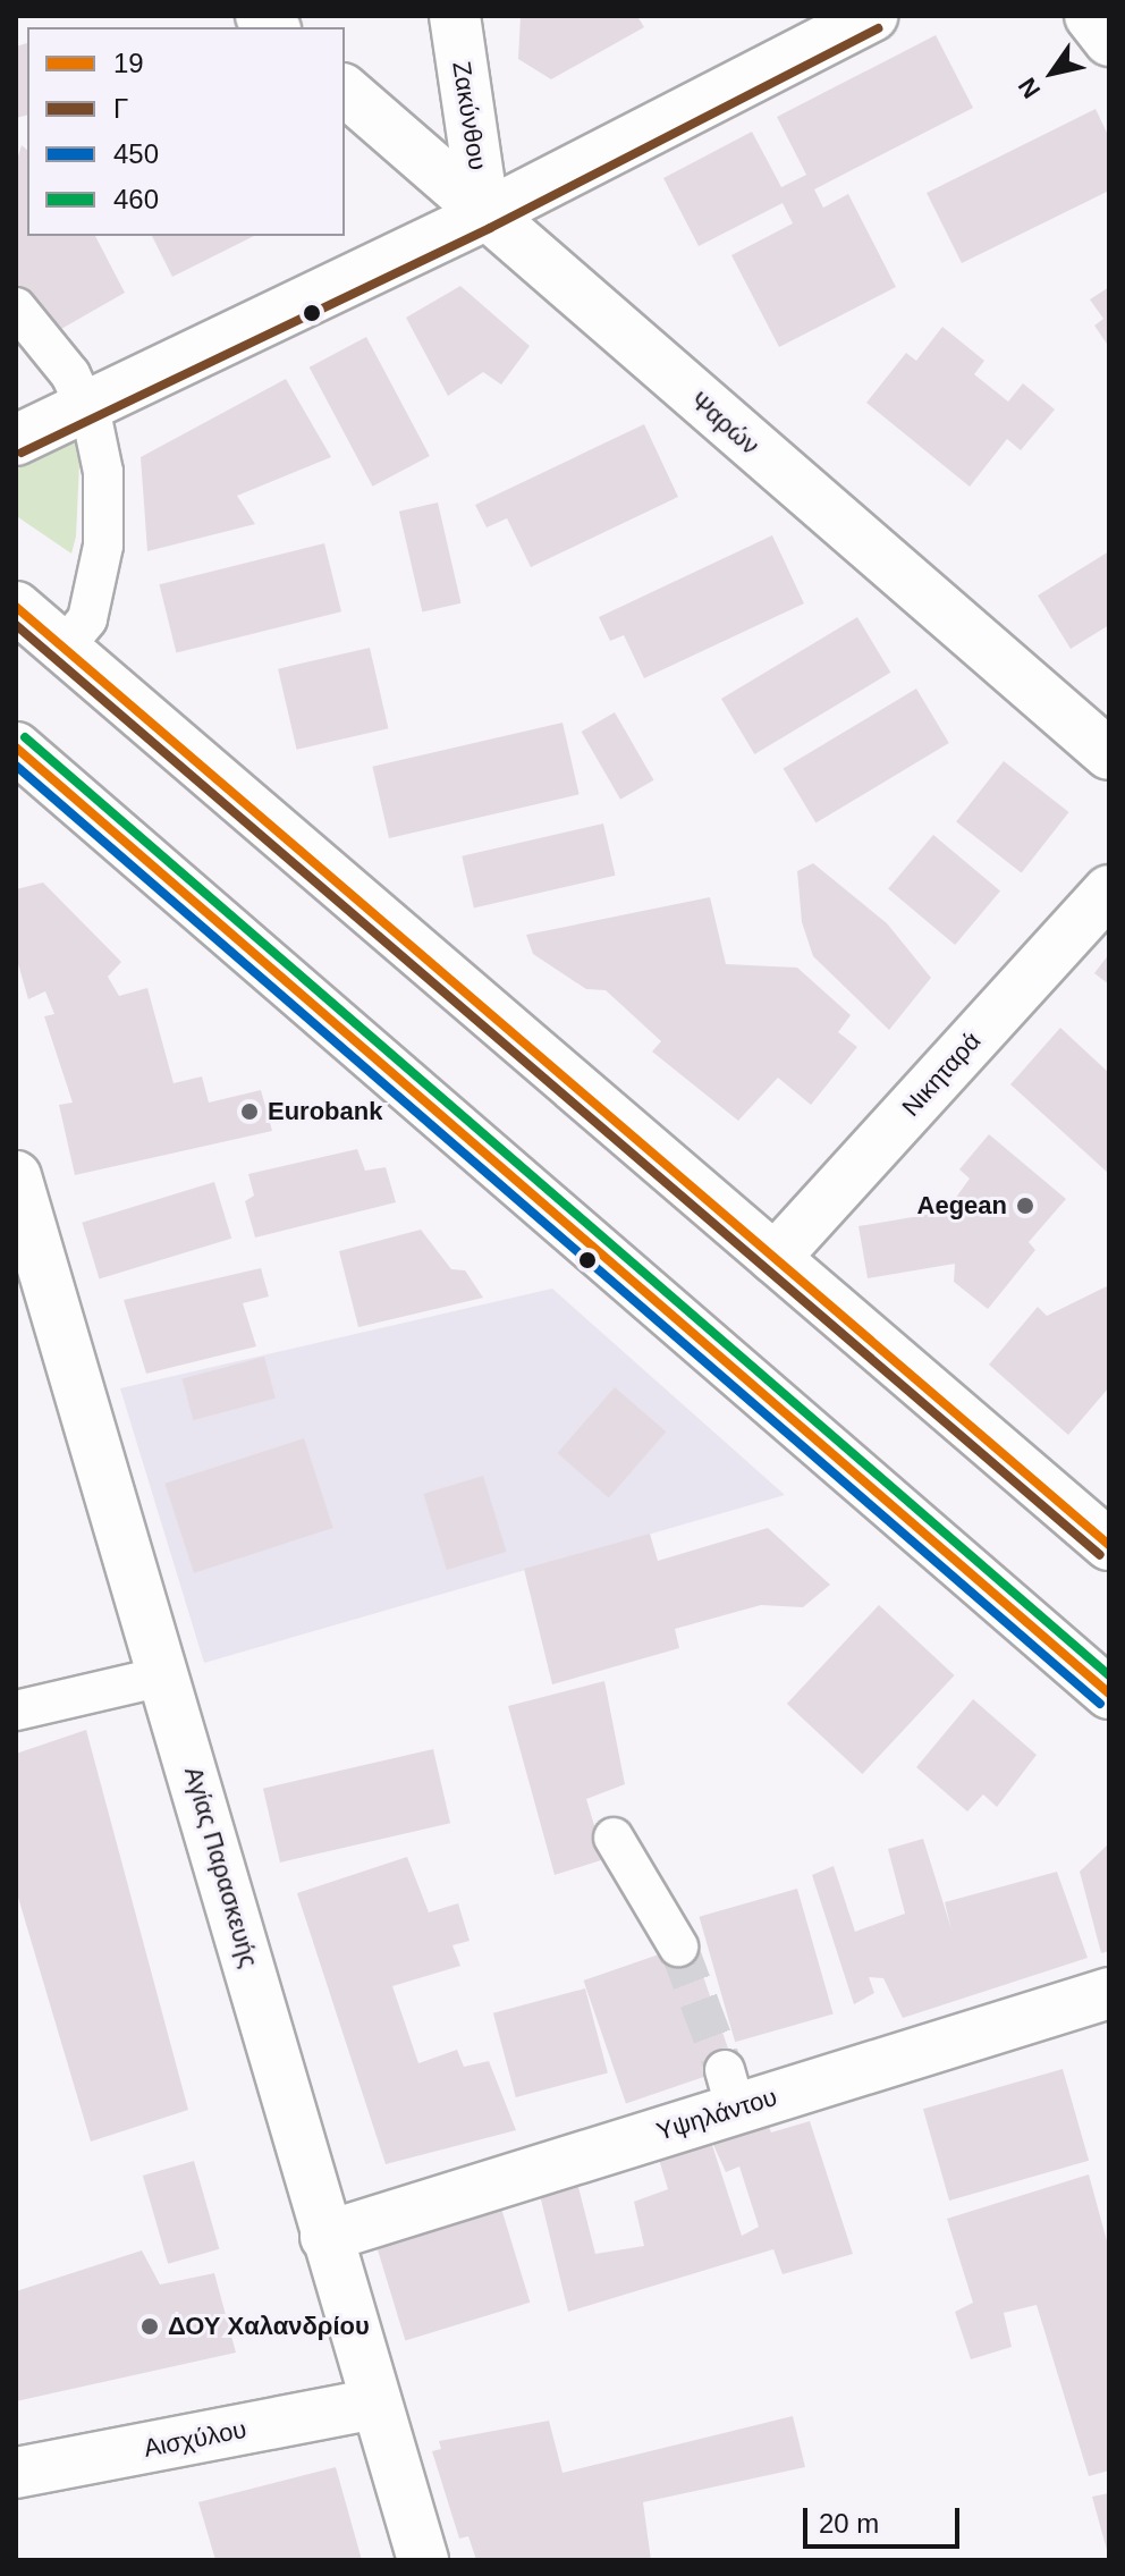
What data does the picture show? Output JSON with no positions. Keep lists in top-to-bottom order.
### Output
{
  "streets": {
    "street": [
      "Ζακύνθου",
      "Ψαρών",
      "Νικηταρά",
      "Αγίας Παρασκευής",
      "Υψηλάντου",
      "Αισχύλου"
    ]
  },
  "crossings": [
    ["Ζακύνθου", "Ψαρών"],
    ["Αγίας Παρασκευής", "Υψηλάντου"],
    ["Αγίας Παρασκευής", "Αισχύλου"]
  ],
  "places": ["Eurobank", "Aegean", "ΔΟΥ Χαλανδρίου"],
  "lines": [
    "transit line Γ",
    "transit line 19",
    "transit line 460",
    "transit line 450"
  ],
  "legend": [
    "19",
    "Γ",
    "450",
    "460"
  ],
  "scale_bar": "20 m",
  "north": "bottom left"
}
